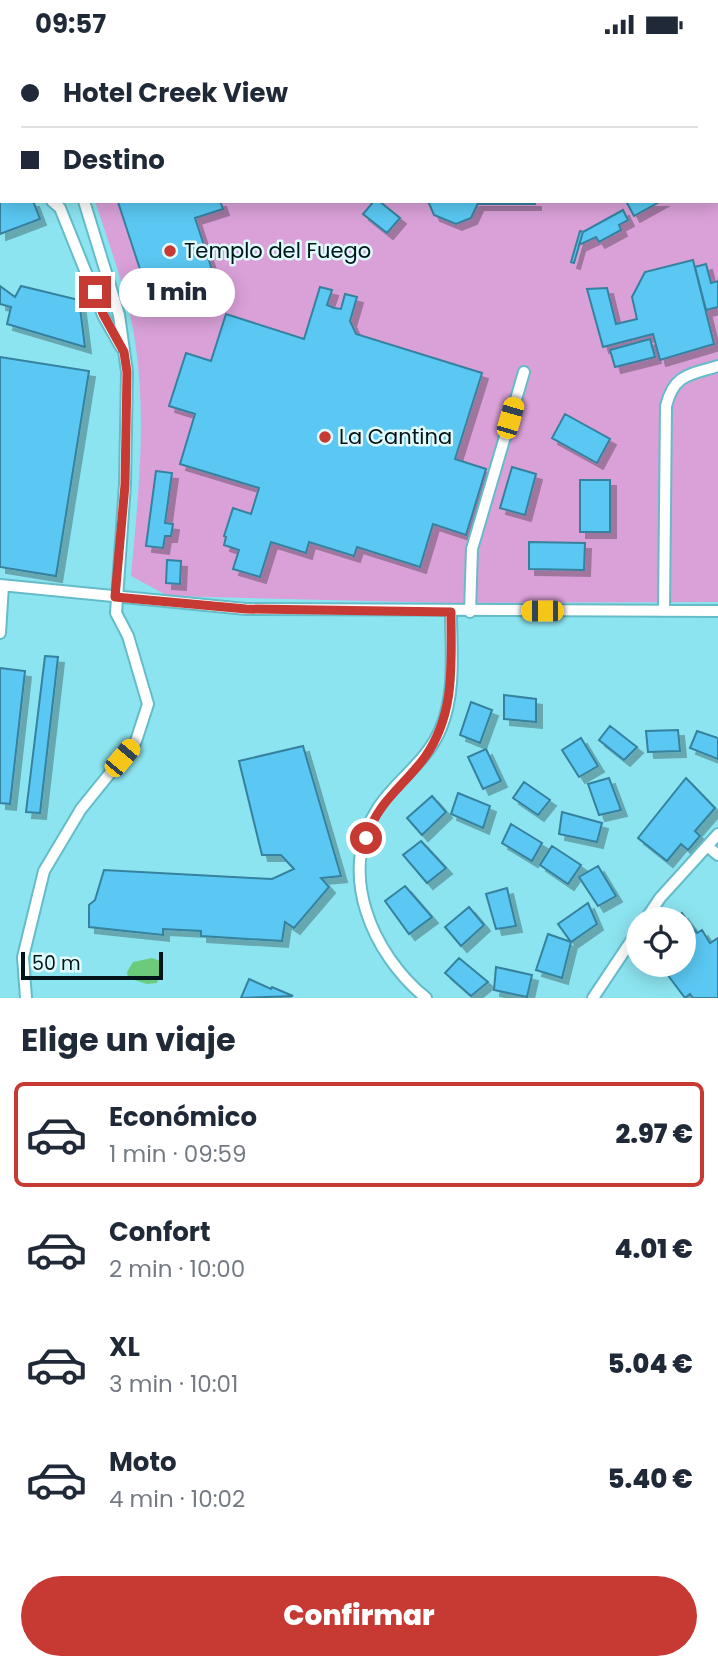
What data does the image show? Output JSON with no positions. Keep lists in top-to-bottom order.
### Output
{
  "places": ["Templo del Fuego", "La Cantina"],
  "scale_bar": "50 m",
  "page": {
    "status": "09:57",
    "banner": ["Hotel Creek View", "Destino"],
    "bubble": "1 min",
    "scale": "50 m",
    "heading": "Elige un viaje",
    "list": [
      {
        "name": "Económico",
        "note": "1 min · 09:59",
        "value": "2.97 €"
      },
      {
        "name": "Confort",
        "note": "2 min · 10:00",
        "value": "4.01 €"
      },
      {
        "name": "XL",
        "note": "3 min · 10:01",
        "value": "5.04 €"
      },
      {
        "name": "Moto",
        "note": "4 min · 10:02",
        "value": "5.40 €"
      }
    ],
    "buttons": "Confirmar"
  }
}
